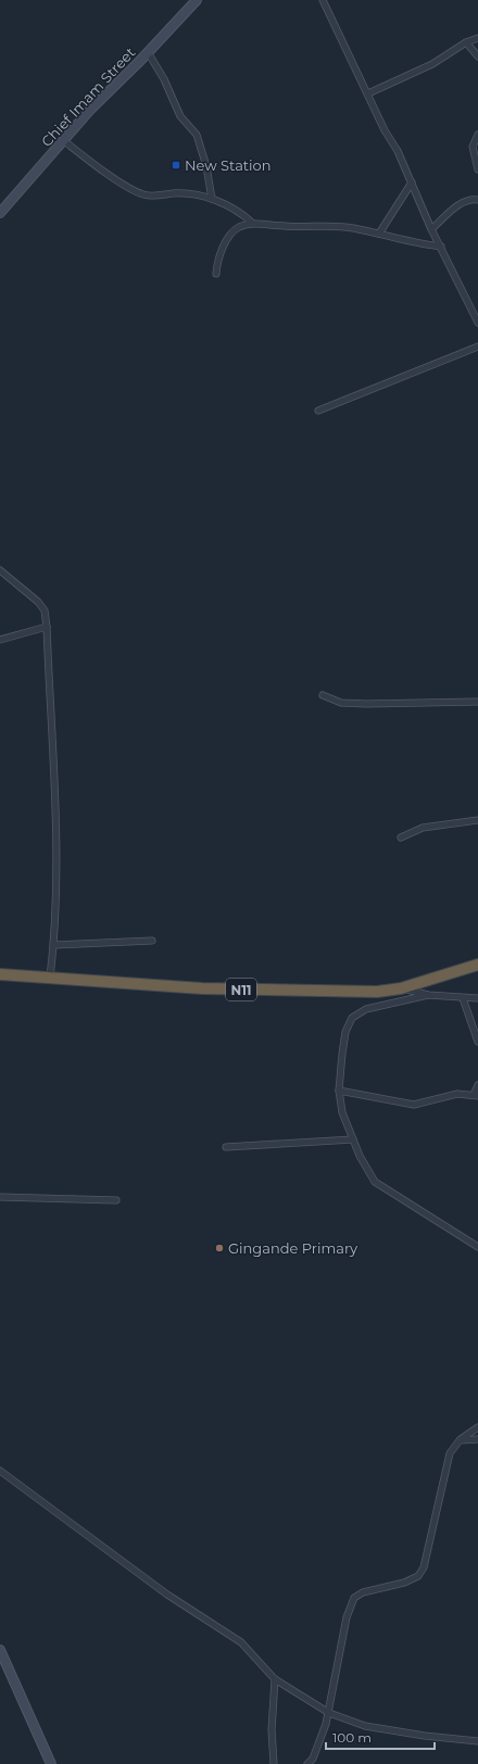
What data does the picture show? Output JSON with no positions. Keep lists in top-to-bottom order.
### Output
{
  "streets": {
    "highway": ["N11"],
    "street": ["Chief Imam Street"]
  },
  "places": {
    "transit": ["New Station"],
    "other": ["Gingande Primary"]
  },
  "scale_bar": "100 m"
}
